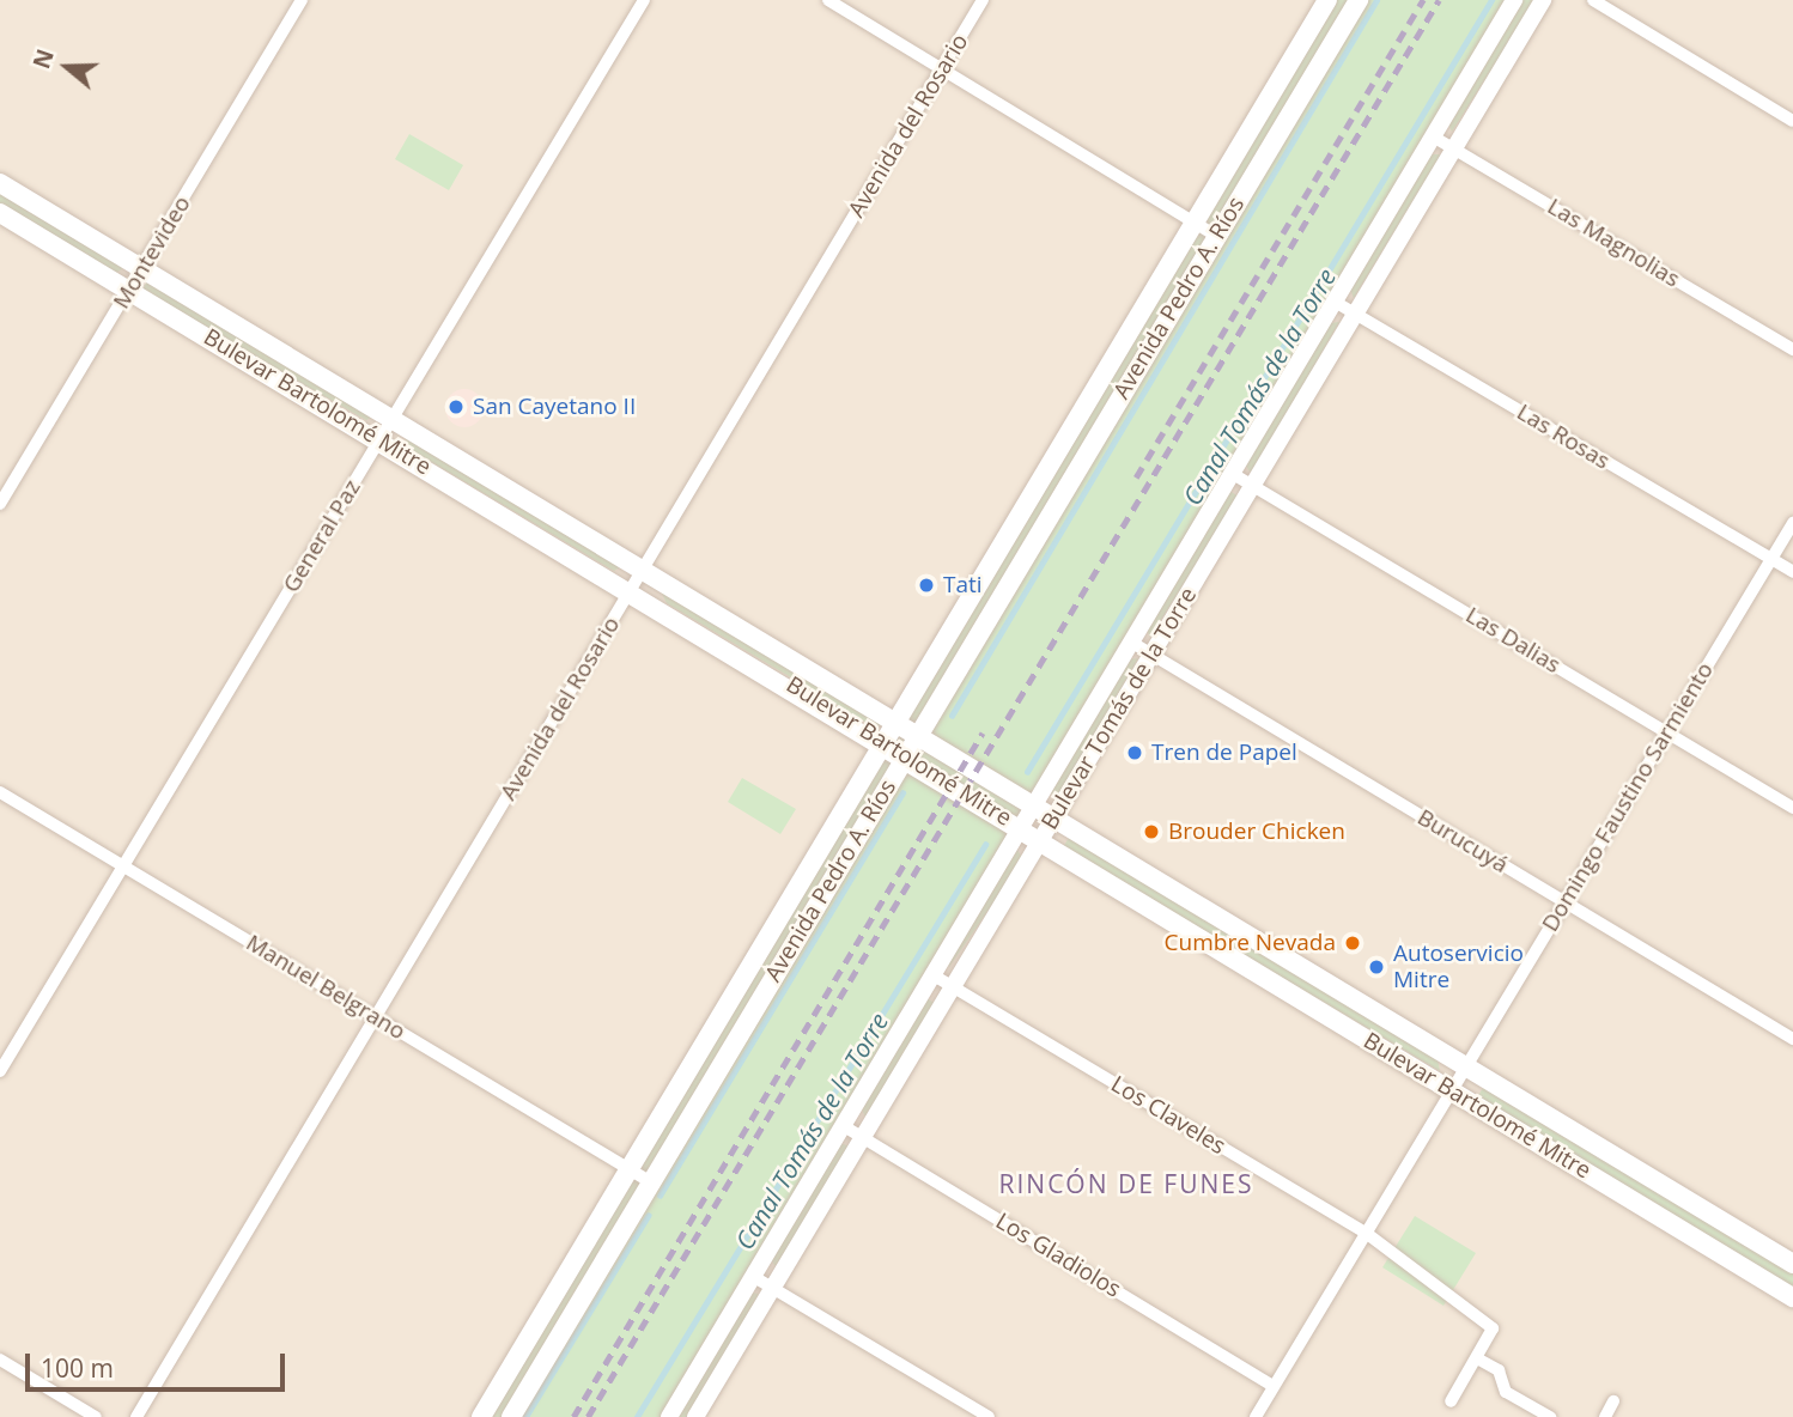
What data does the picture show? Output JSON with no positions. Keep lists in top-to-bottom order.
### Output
{
  "streets": {
    "main road": ["Avenida Pedro A. Ríos", "Bulevar Bartolomé Mitre"],
    "street": [
      "Avenida del Rosario",
      "Las Magnolias",
      "Montevideo",
      "Las Rosas",
      "General Paz",
      "Las Dalias",
      "Bulevar Tomás de la Torre",
      "Domingo Faustino Sarmiento",
      "Burucuyá",
      "Manuel Belgrano",
      "Los Claveles",
      "Los Gladiolos"
    ]
  },
  "crossings": [
    ["Avenida del Rosario", "Bulevar Bartolomé Mitre"],
    ["Avenida del Rosario", "Manuel Belgrano"],
    ["Las Magnolias", "Bulevar Tomás de la Torre"],
    ["Montevideo", "Bulevar Bartolomé Mitre"],
    ["Avenida Pedro A. Ríos", "Bulevar Bartolomé Mitre"],
    ["Avenida Pedro A. Ríos", "Manuel Belgrano"],
    ["Bulevar Bartolomé Mitre", "General Paz"],
    ["Bulevar Bartolomé Mitre", "Bulevar Tomás de la Torre"],
    ["Bulevar Bartolomé Mitre", "Domingo Faustino Sarmiento"],
    ["Las Rosas", "Bulevar Tomás de la Torre"],
    ["Las Rosas", "Domingo Faustino Sarmiento"],
    ["General Paz", "Manuel Belgrano"],
    ["Las Dalias", "Bulevar Tomás de la Torre"],
    ["Las Dalias", "Domingo Faustino Sarmiento"],
    ["Bulevar Tomás de la Torre", "Burucuyá"],
    ["Bulevar Tomás de la Torre", "Los Claveles"],
    ["Bulevar Tomás de la Torre", "Los Gladiolos"],
    ["Domingo Faustino Sarmiento", "Burucuyá"],
    ["Domingo Faustino Sarmiento", "Los Claveles"],
    ["Domingo Faustino Sarmiento", "Los Gladiolos"]
  ],
  "districts": ["RINCÓN DE FUNES"],
  "water": ["Canal Tomás de la Torre"],
  "places": [
    "San Cayetano II",
    "Tati",
    "Tren de Papel",
    "Brouder Chicken",
    "Cumbre Nevada",
    "Autoservicio Mitre"
  ],
  "scale_bar": "100 m",
  "north": "left"
}
